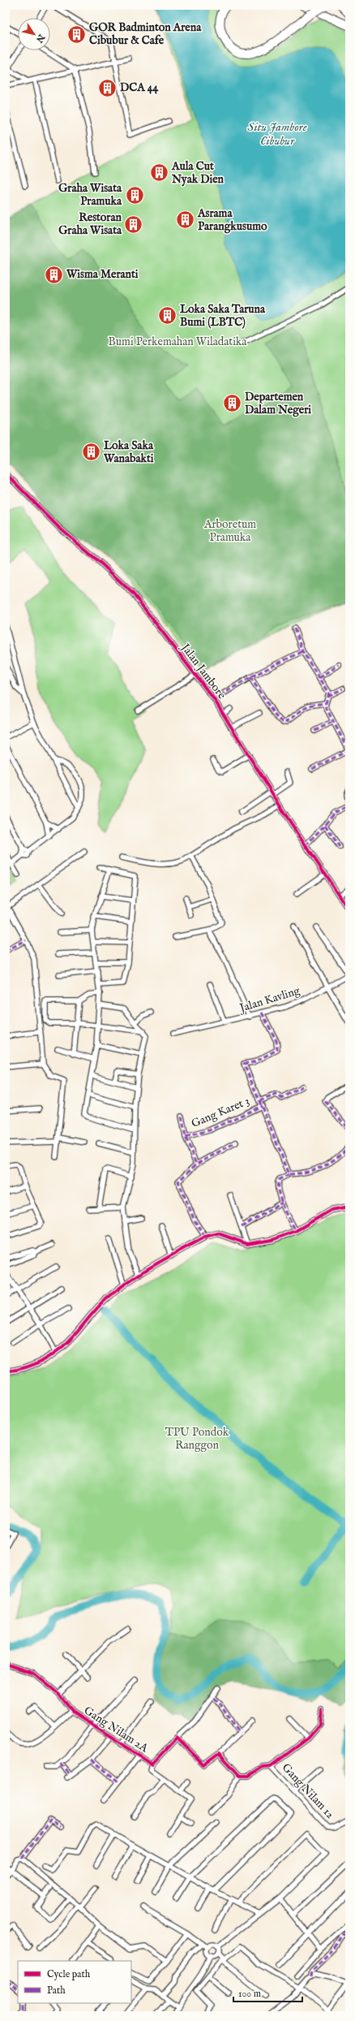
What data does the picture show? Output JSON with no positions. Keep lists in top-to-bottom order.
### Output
{
  "streets": {
    "street": [
      "Jalan Jambore",
      "Jalan Kavling",
      "Gang Karet 3",
      "Gang Nilam 2A",
      "Gang Nilam 12"
    ]
  },
  "water": ["Situ Jambore Cibubur"],
  "parks": ["Bumi Perkemahan Wiladatika", "Arboretum Pramuka", "TPU Pondok Ranggon"],
  "places": {
    "building": [
      "GOR Badminton Arena Cibubur & Cafe",
      "DCA 44",
      "Aula Cut Nyak Dien",
      "Graha Wisata Pramuka",
      "Asrama Parangkusumo",
      "Restoran Graha Wisata",
      "Wisma Meranti",
      "Loka Saka Taruna Bumi (LBTC)",
      "Departemen Dalam Negeri",
      "Loka Saka Wanabakti"
    ]
  },
  "legend": ["Cycle path", "Path"],
  "scale_bar": "100 m",
  "north": "bottom right"
}
